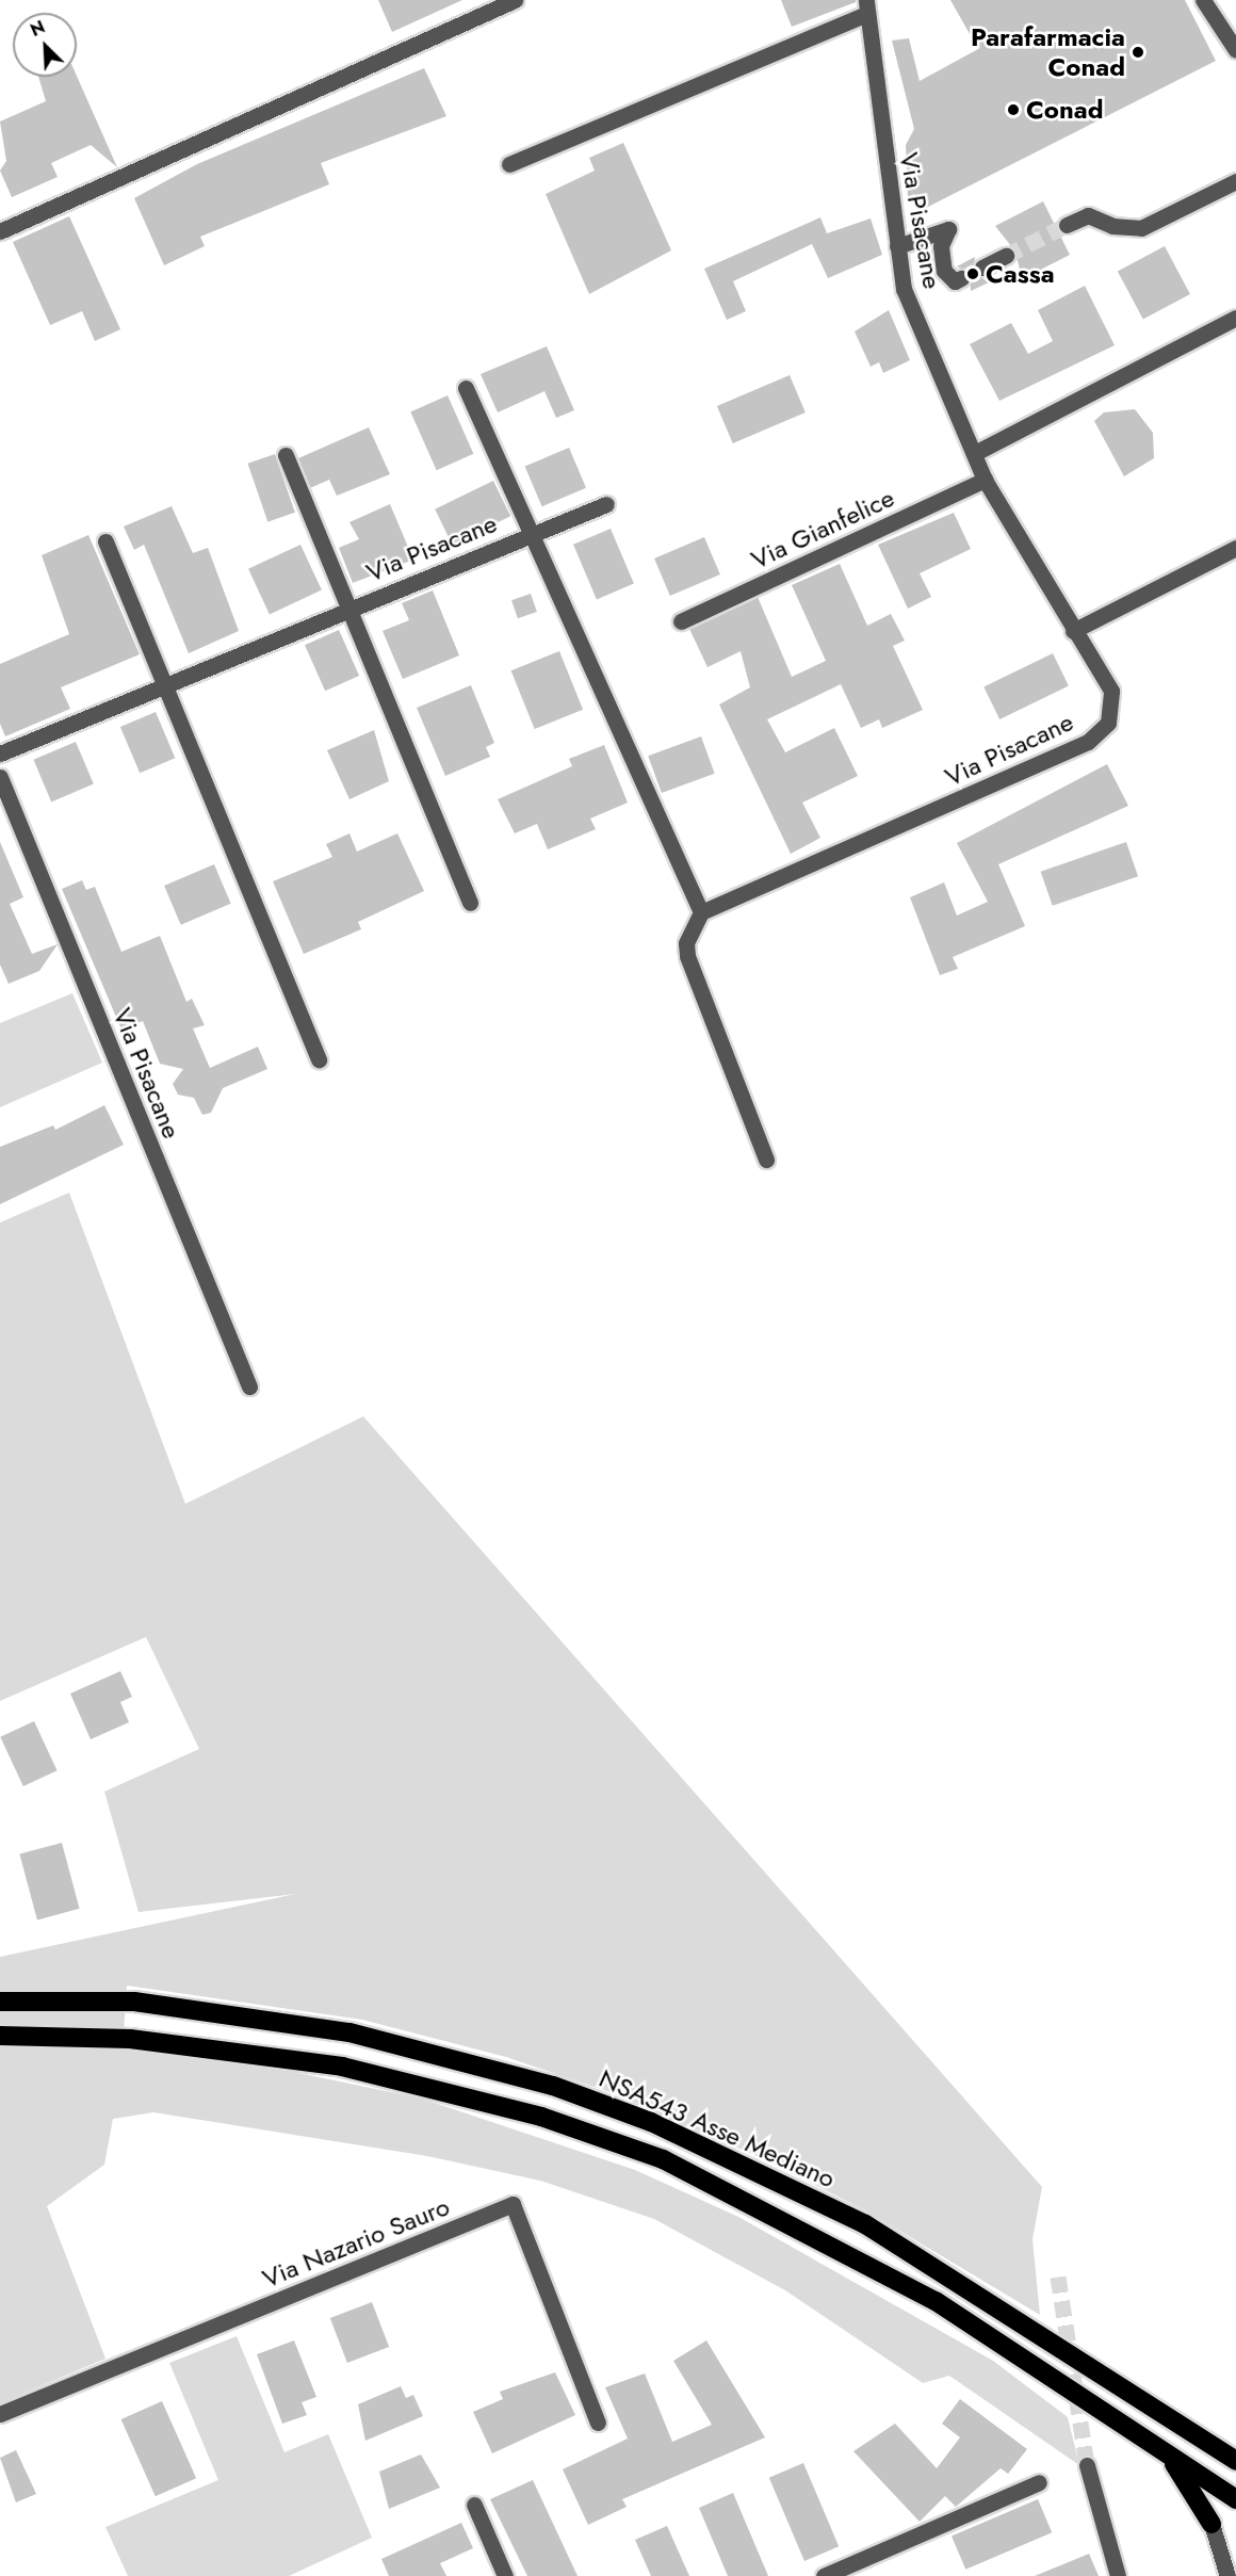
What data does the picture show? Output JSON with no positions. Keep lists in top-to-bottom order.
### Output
{
  "streets": {
    "highway": ["NSA543 Asse Mediano"],
    "street": ["Via Pisacane", "Via Gianfelice", "Via Nazario Sauro"]
  },
  "crossings": [
    ["Via Pisacane", "Via Gianfelice"]
  ],
  "places": ["Parafarmacia Conad", "Conad", "Cassa"],
  "north": "top left"
}
